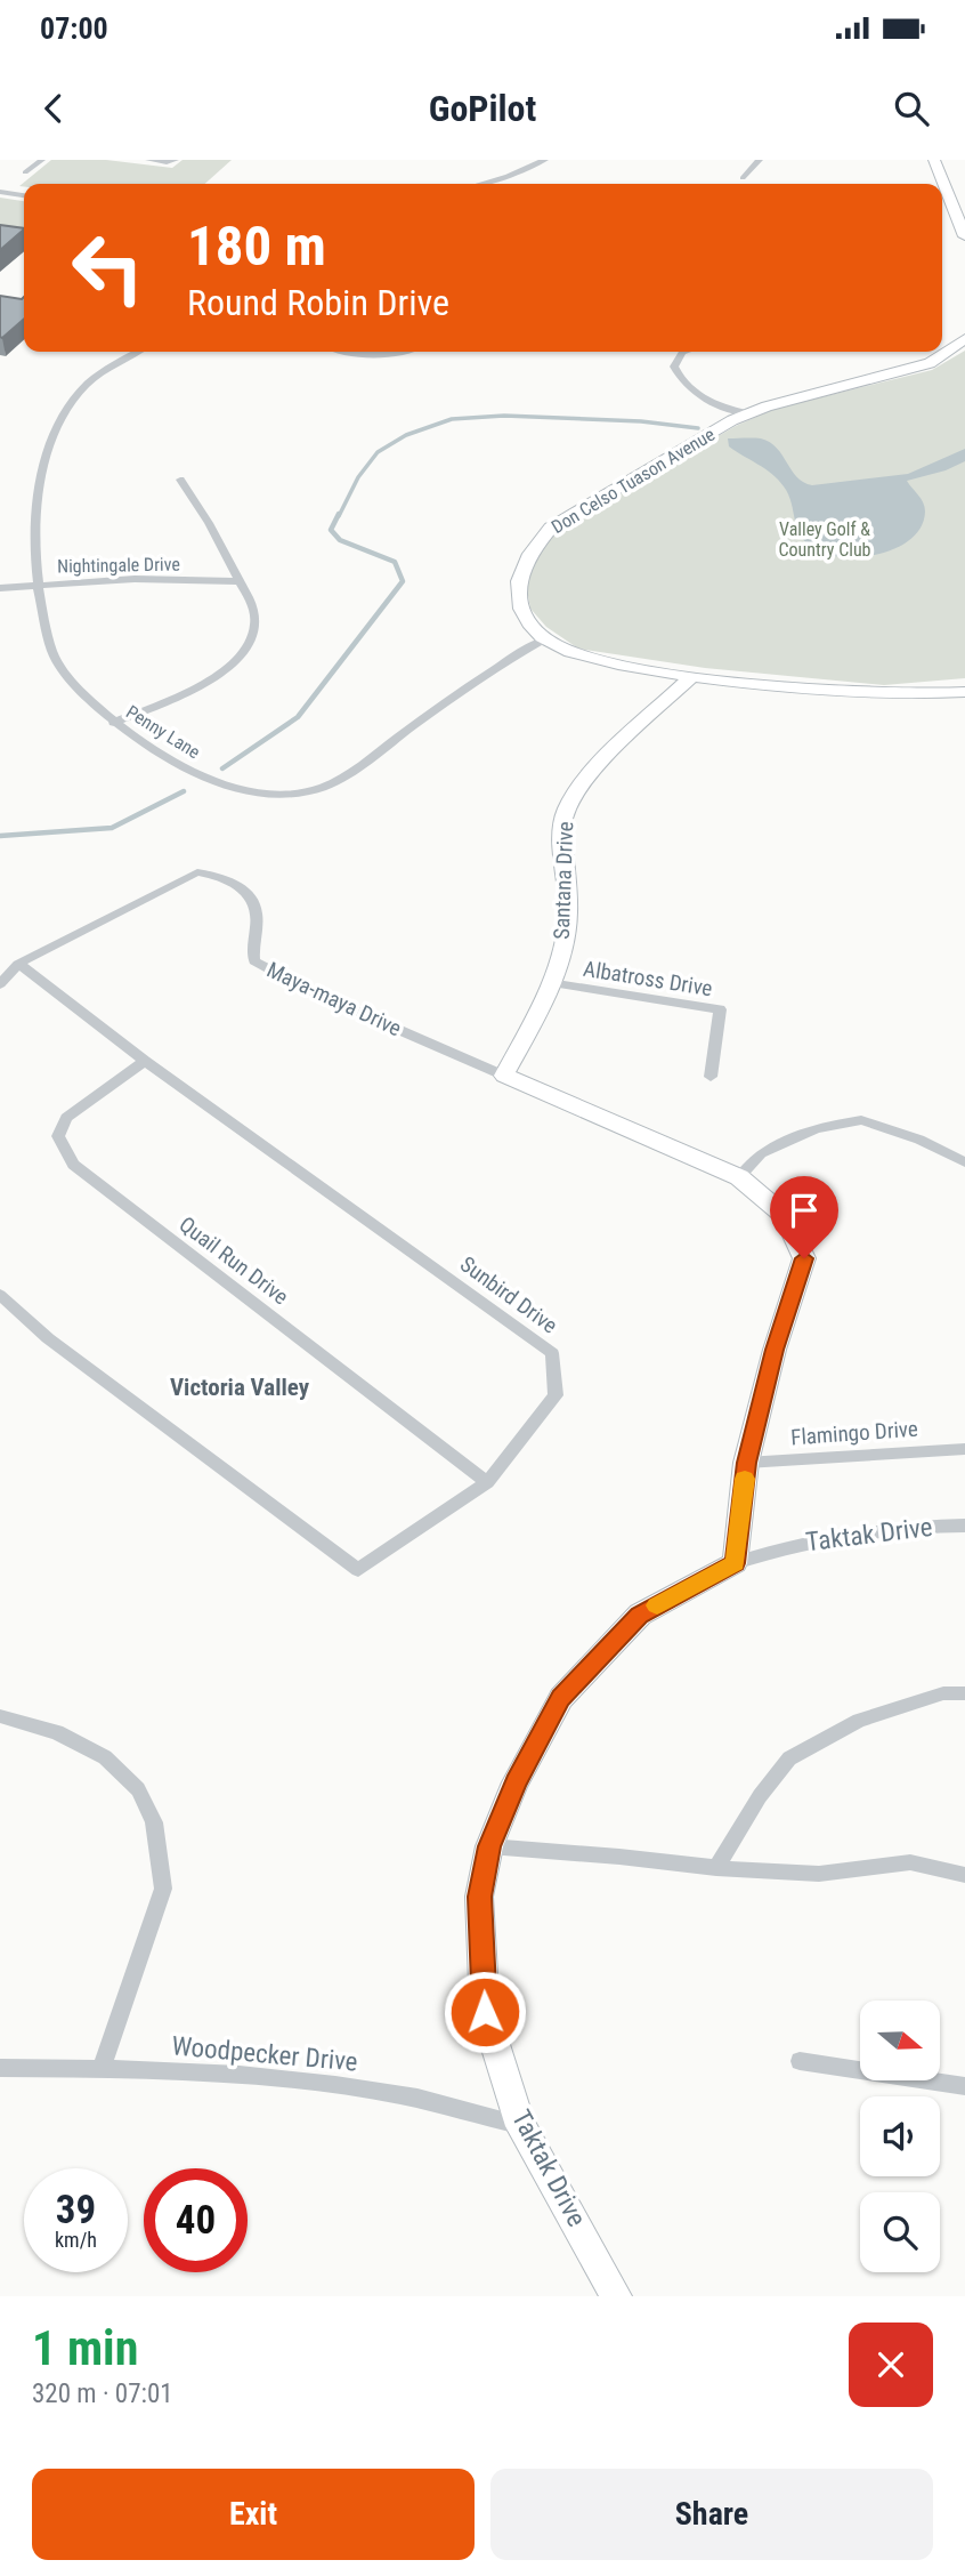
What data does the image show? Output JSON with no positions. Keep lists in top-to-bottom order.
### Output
{
  "streets": {
    "street": [
      "Don Celso Tuason Avenue",
      "Nightingale Drive",
      "Penny Lane",
      "Santana Drive",
      "Albatross Drive",
      "Maya-maya Drive",
      "Quail Run Drive",
      "Sunbird Drive",
      "Flamingo Drive",
      "Taktak Drive",
      "Woodpecker Drive"
    ]
  },
  "crossings": [
    ["Don Celso Tuason Avenue", "Penny Lane"],
    ["Nightingale Drive", "Penny Lane"],
    ["Santana Drive", "Albatross Drive"],
    ["Santana Drive", "Maya-maya Drive"],
    ["Maya-maya Drive", "Sunbird Drive"],
    ["Maya-maya Drive", "Flamingo Drive"],
    ["Maya-maya Drive", "Taktak Drive"],
    ["Quail Run Drive", "Sunbird Drive"],
    ["Taktak Drive", "Woodpecker Drive"]
  ],
  "districts": ["Victoria Valley"],
  "parks": ["Valley Golf & Country Club"],
  "north": "right",
  "page": {
    "status": "07:00",
    "header": "GoPilot",
    "turn": ["180 m", "Round Robin Drive"],
    "speed": "39 km/h",
    "limit": "40",
    "heading": ["1 min", "320 m · 07:01"],
    "buttons": ["Exit", "Share"]
  }
}
